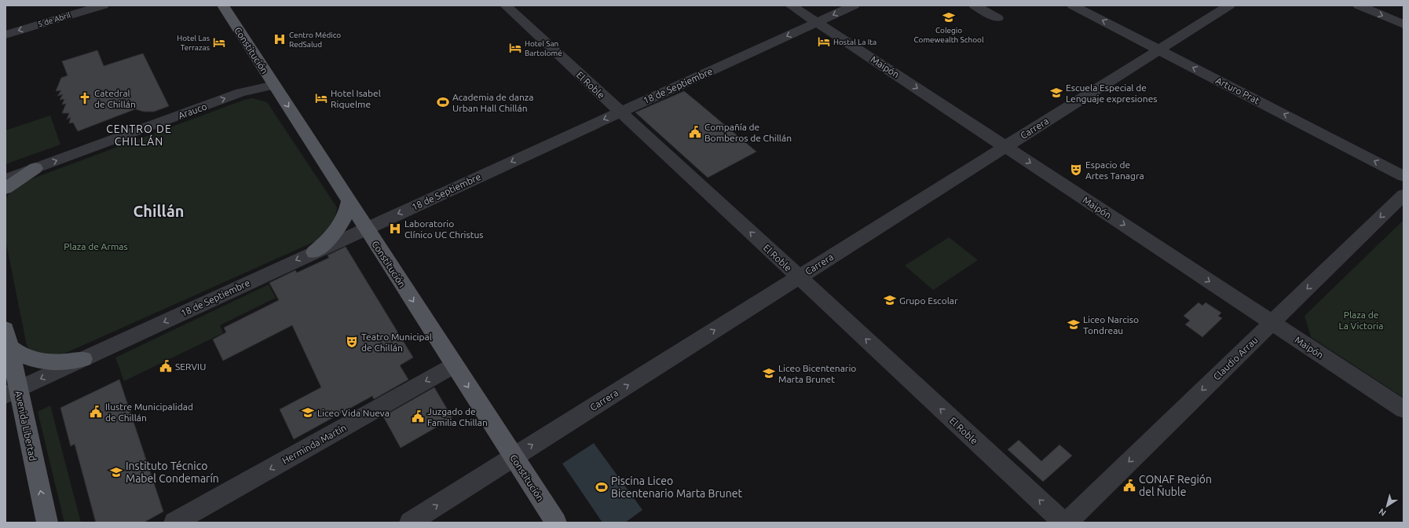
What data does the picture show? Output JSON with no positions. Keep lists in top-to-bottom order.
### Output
{
  "streets": {
    "main road": ["Constitución", "Avenida Libertad"],
    "street": [
      "5 de Abril",
      "Maipón",
      "El Roble",
      "18 de Septiembre",
      "Arturo Prat",
      "Arauco",
      "Carrera",
      "Claudio Arrau",
      "Herminda Martín"
    ]
  },
  "crossings": [
    ["Constitución", "18 de Septiembre"],
    ["Constitución", "Arauco"],
    ["Constitución", "Carrera"],
    ["Constitución", "Herminda Martín"],
    ["Maipón", "18 de Septiembre"],
    ["Maipón", "Carrera"],
    ["Maipón", "Claudio Arrau"],
    ["El Roble", "18 de Septiembre"],
    ["El Roble", "Carrera"],
    ["18 de Septiembre", "Avenida Libertad"],
    ["Arturo Prat", "Carrera"]
  ],
  "one_way": [
    "5 de Abril",
    "Constitución",
    "Maipón",
    "El Roble",
    "18 de Septiembre",
    "Arturo Prat",
    "Arauco",
    "Carrera",
    "Claudio Arrau",
    "Avenida Libertad",
    "Herminda Martín"
  ],
  "districts": ["CENTRO DE CHILLÁN", "Chillán"],
  "parks": ["Plaza de Armas", "Plaza de La Victoria"],
  "places": {
    "school or university": [
      "Colegio Comewealth School",
      "Escuela Especial de Lenguaje expresiones",
      "Grupo Escolar",
      "Liceo Narciso Tondreau",
      "Liceo Bicentenario Marta Brunet",
      "Liceo Vida Nueva",
      "Instituto Técnico Mabel Condemarín"
    ],
    "hospital": ["Centro Médico RedSalud", "Laboratorio Clínico UC Christus"],
    "hotel": [
      "Hostal La Ita",
      "Hotel Las Terrazas",
      "Hotel San Bartolomé",
      "Hotel Isabel Riquelme"
    ],
    "church": ["Catedral de Chillán"],
    "sports": ["Academia de danza Urban Hall Chillán", "Piscina Liceo Bicentenario Marta Brunet"],
    "public building": [
      "Compañía de Bomberos de Chillán",
      "SERVIU",
      "Ilustre Municipalidad de Chillán",
      "Juzgado de Familia Chillan",
      "CONAF Región del Ñuble"
    ],
    "theatre": ["Espacio de Artes Tanagra", "Teatro Municipal de Chillán"]
  },
  "north": "bottom left"
}
